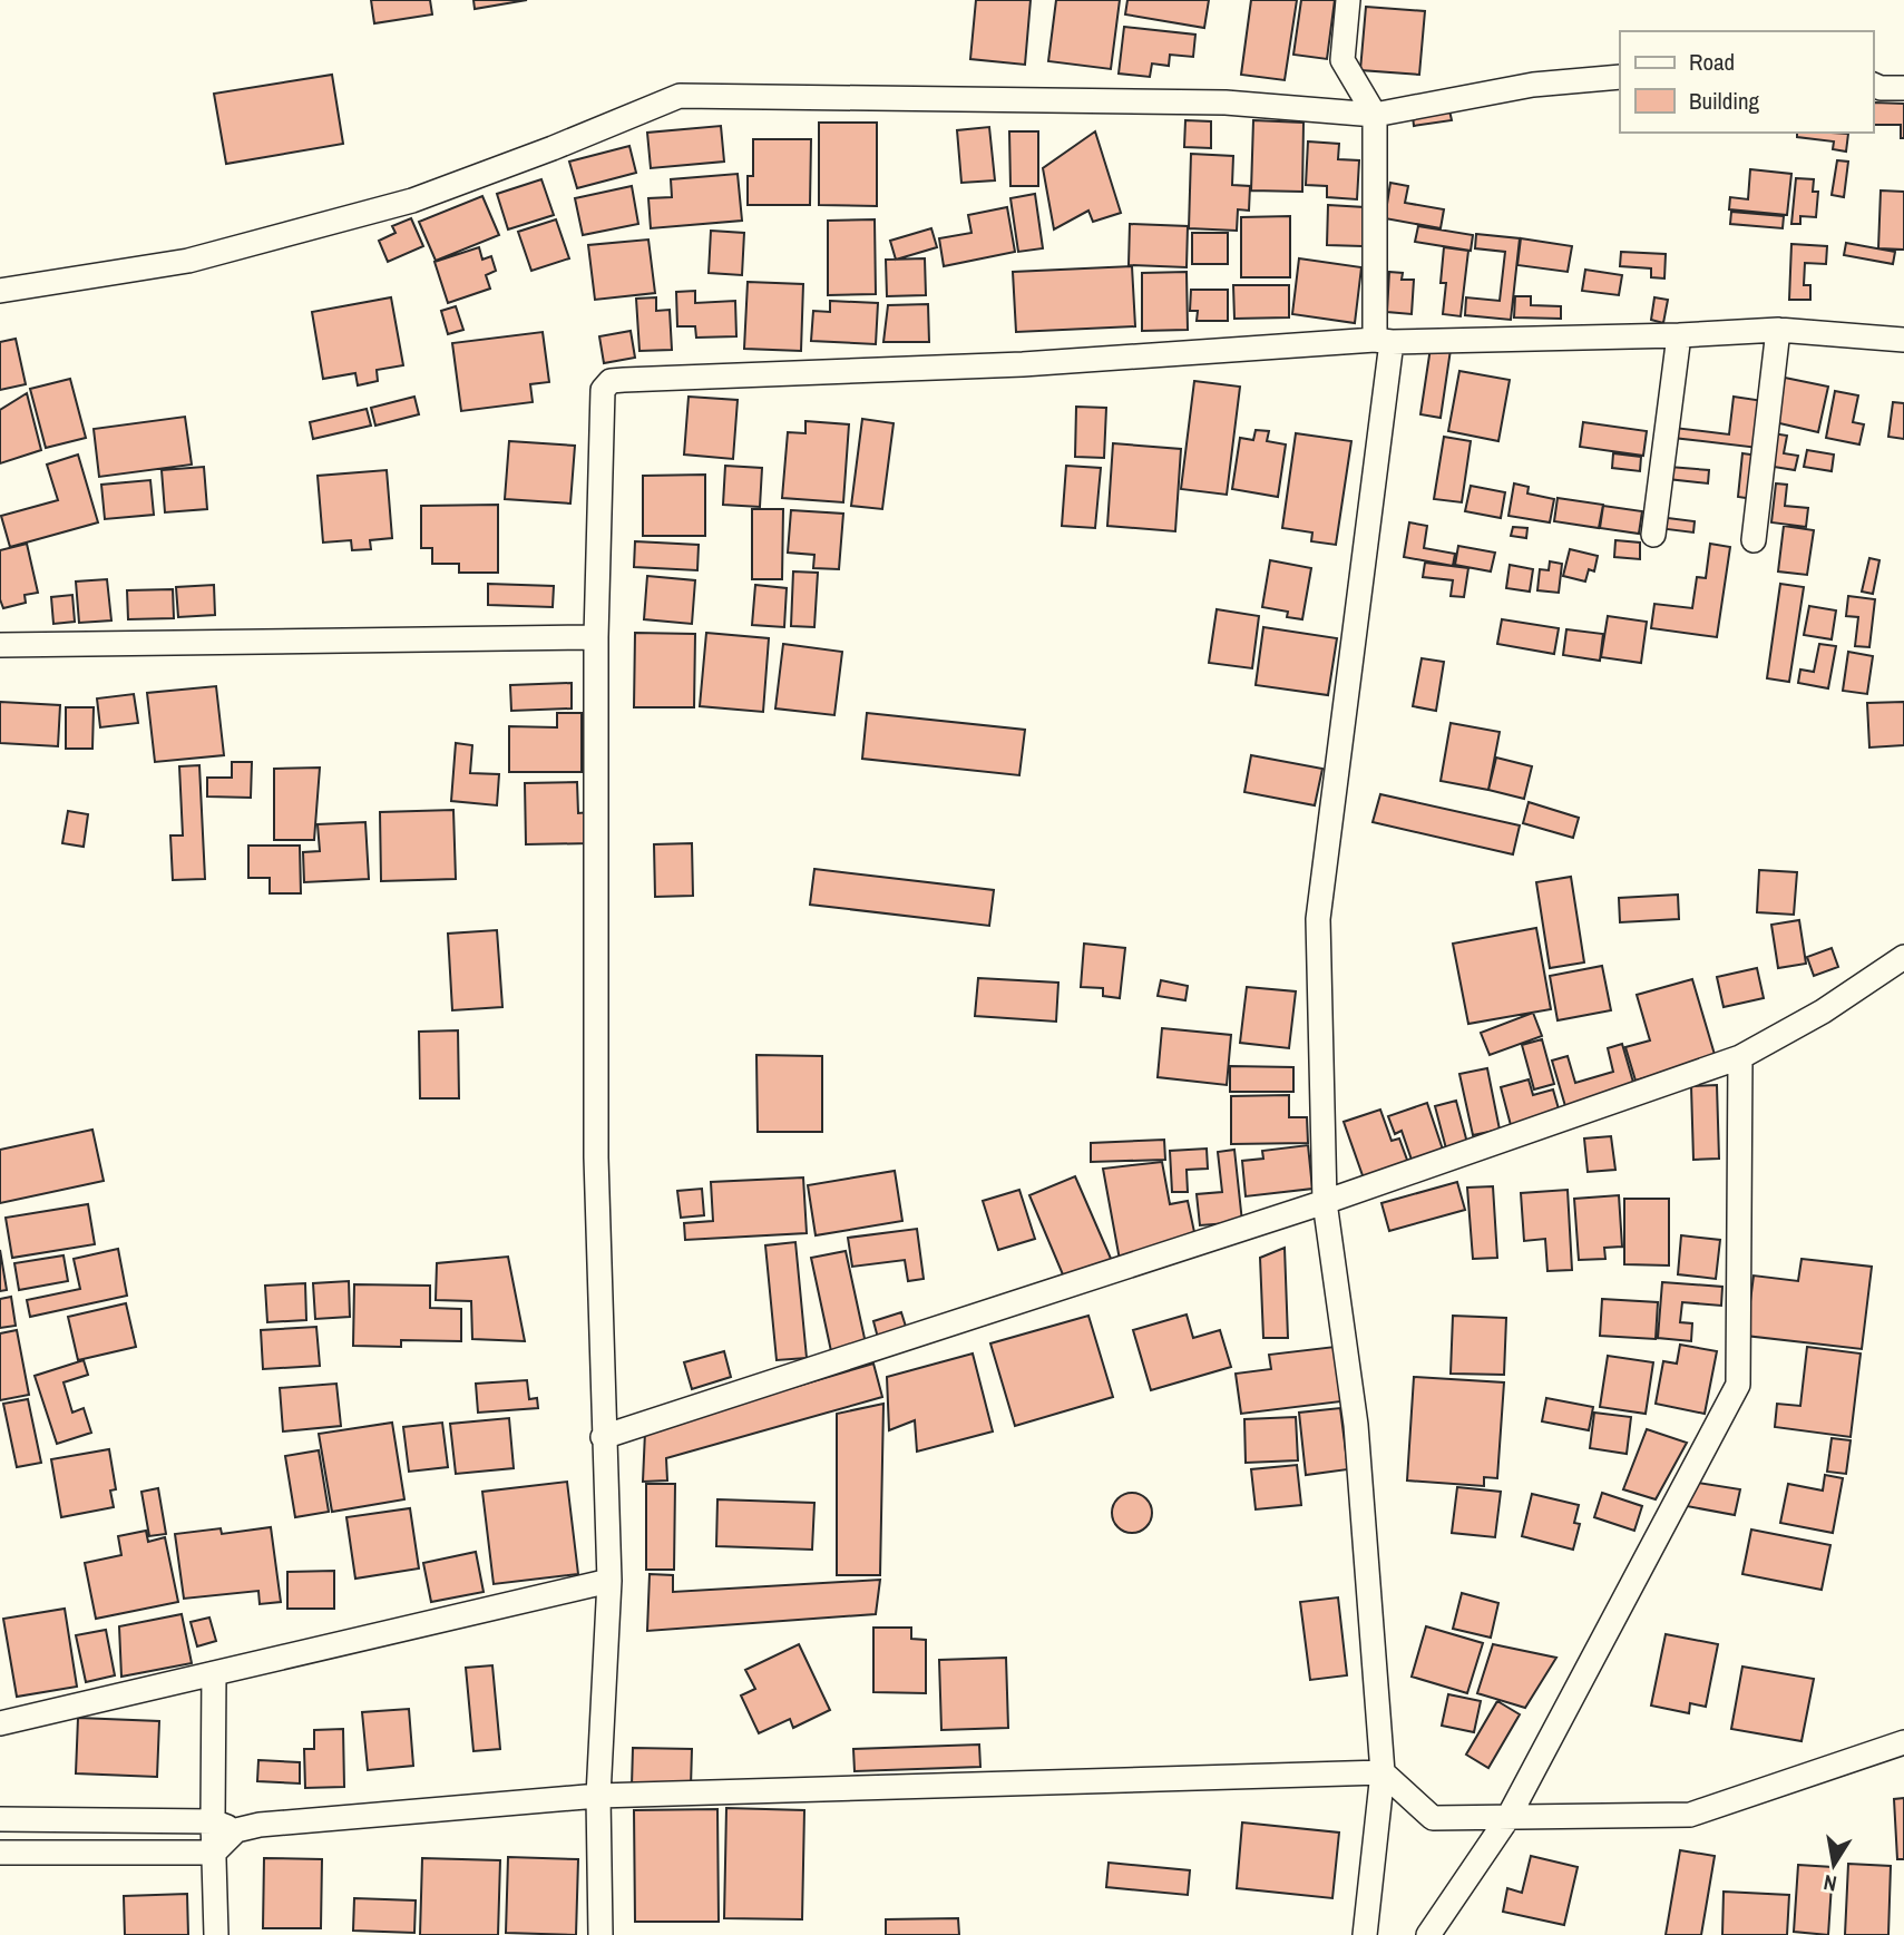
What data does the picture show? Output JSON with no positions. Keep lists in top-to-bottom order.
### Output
{
  "legend": ["Road", "Building"],
  "north": "bottom"
}
